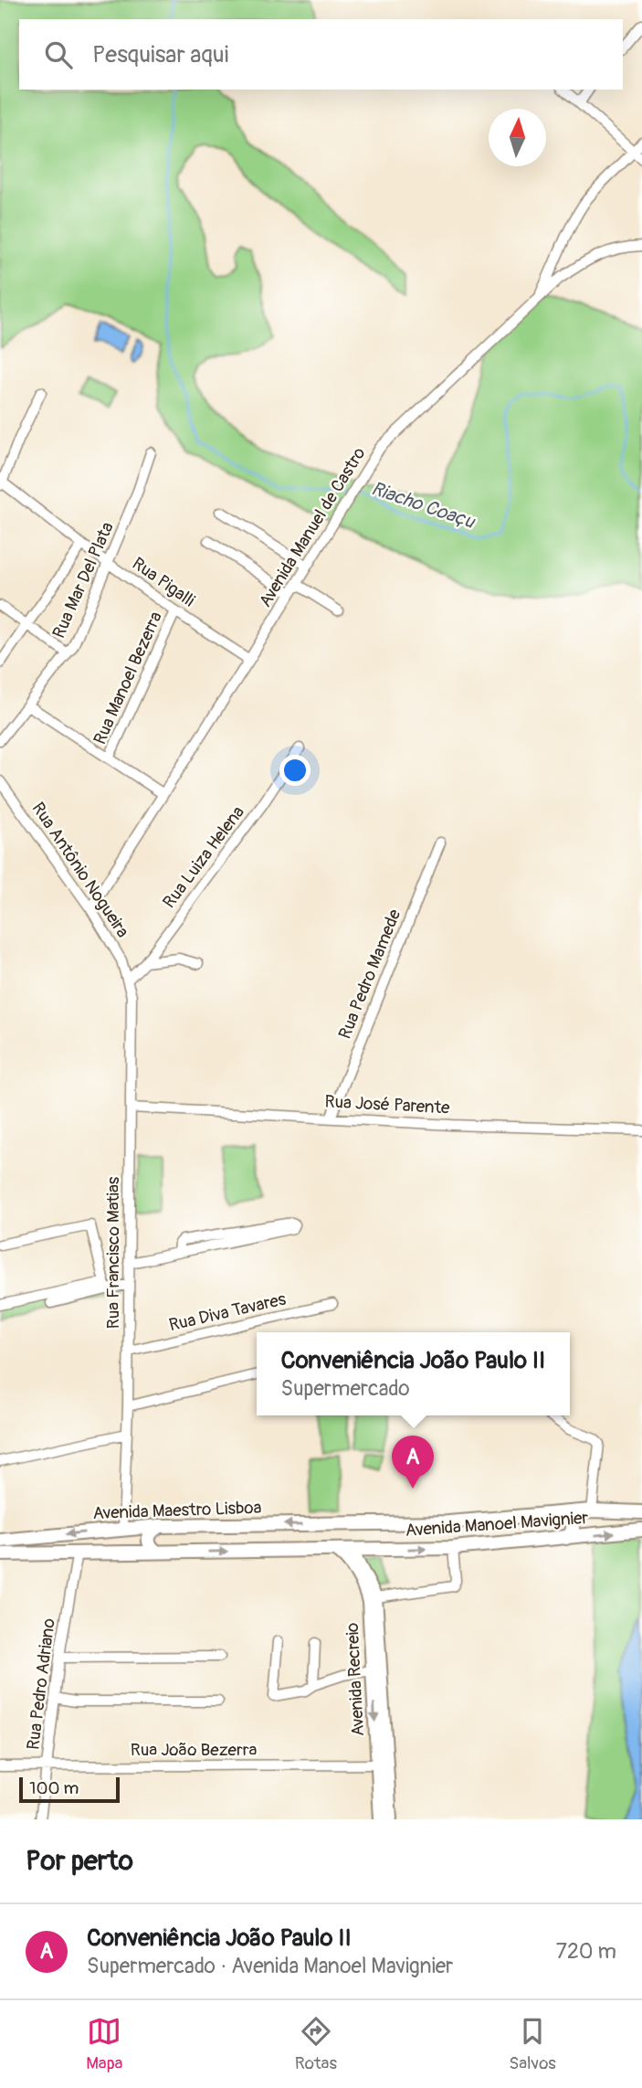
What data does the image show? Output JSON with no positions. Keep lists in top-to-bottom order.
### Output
{
  "streets": {
    "highway": ["Avenida Maestro Lisboa", "Avenida Manoel Mavignier"],
    "main road": ["Avenida Recreio"],
    "street": [
      "Avenida Manuel de Castro",
      "Rua Mar Del Plata",
      "Rua Pigalli",
      "Rua Manoel Bezerra",
      "Rua Luiza Helena",
      "Rua Antônio Nogueira",
      "Rua Pedro Mamede",
      "Rua José Parente",
      "Rua Francisco Matias",
      "Rua Diva Tavares",
      "Rua Pedro Adriano",
      "Rua João Bezerra"
    ]
  },
  "crossings": [
    ["Avenida Manuel de Castro", "Rua Pigalli"],
    ["Avenida Manuel de Castro", "Rua Antônio Nogueira"],
    ["Rua Mar Del Plata", "Rua Pigalli"],
    ["Rua Pigalli", "Rua Manoel Bezerra"],
    ["Rua Luiza Helena", "Rua Antônio Nogueira"],
    ["Rua Luiza Helena", "Rua Francisco Matias"],
    ["Rua Antônio Nogueira", "Rua Francisco Matias"],
    ["Rua Pedro Mamede", "Rua José Parente"],
    ["Rua José Parente", "Rua Francisco Matias"],
    ["Rua Francisco Matias", "Rua Diva Tavares"],
    ["Rua Francisco Matias", "Avenida Maestro Lisboa"],
    ["Avenida Maestro Lisboa", "Avenida Manoel Mavignier"],
    ["Avenida Manoel Mavignier", "Avenida Recreio"],
    ["Avenida Recreio", "Rua João Bezerra"],
    ["Rua Pedro Adriano", "Rua João Bezerra"]
  ],
  "water": ["Riacho Coaçu"],
  "scale_bar": "100 m",
  "north": "top",
  "page": {
    "search": "Pesquisar aqui",
    "popup": ["Conveniência João Paulo II", "Supermercado"],
    "pins": "A",
    "scale": "100 m",
    "heading": "Por perto",
    "list": [
      {
        "mark": "A",
        "name": "Conveniência João Paulo II",
        "note": "Supermercado · Avenida Manoel Mavignier",
        "value": "720 m"
      }
    ],
    "nav": ["Mapa", "Rotas", "Salvos"]
  }
}
